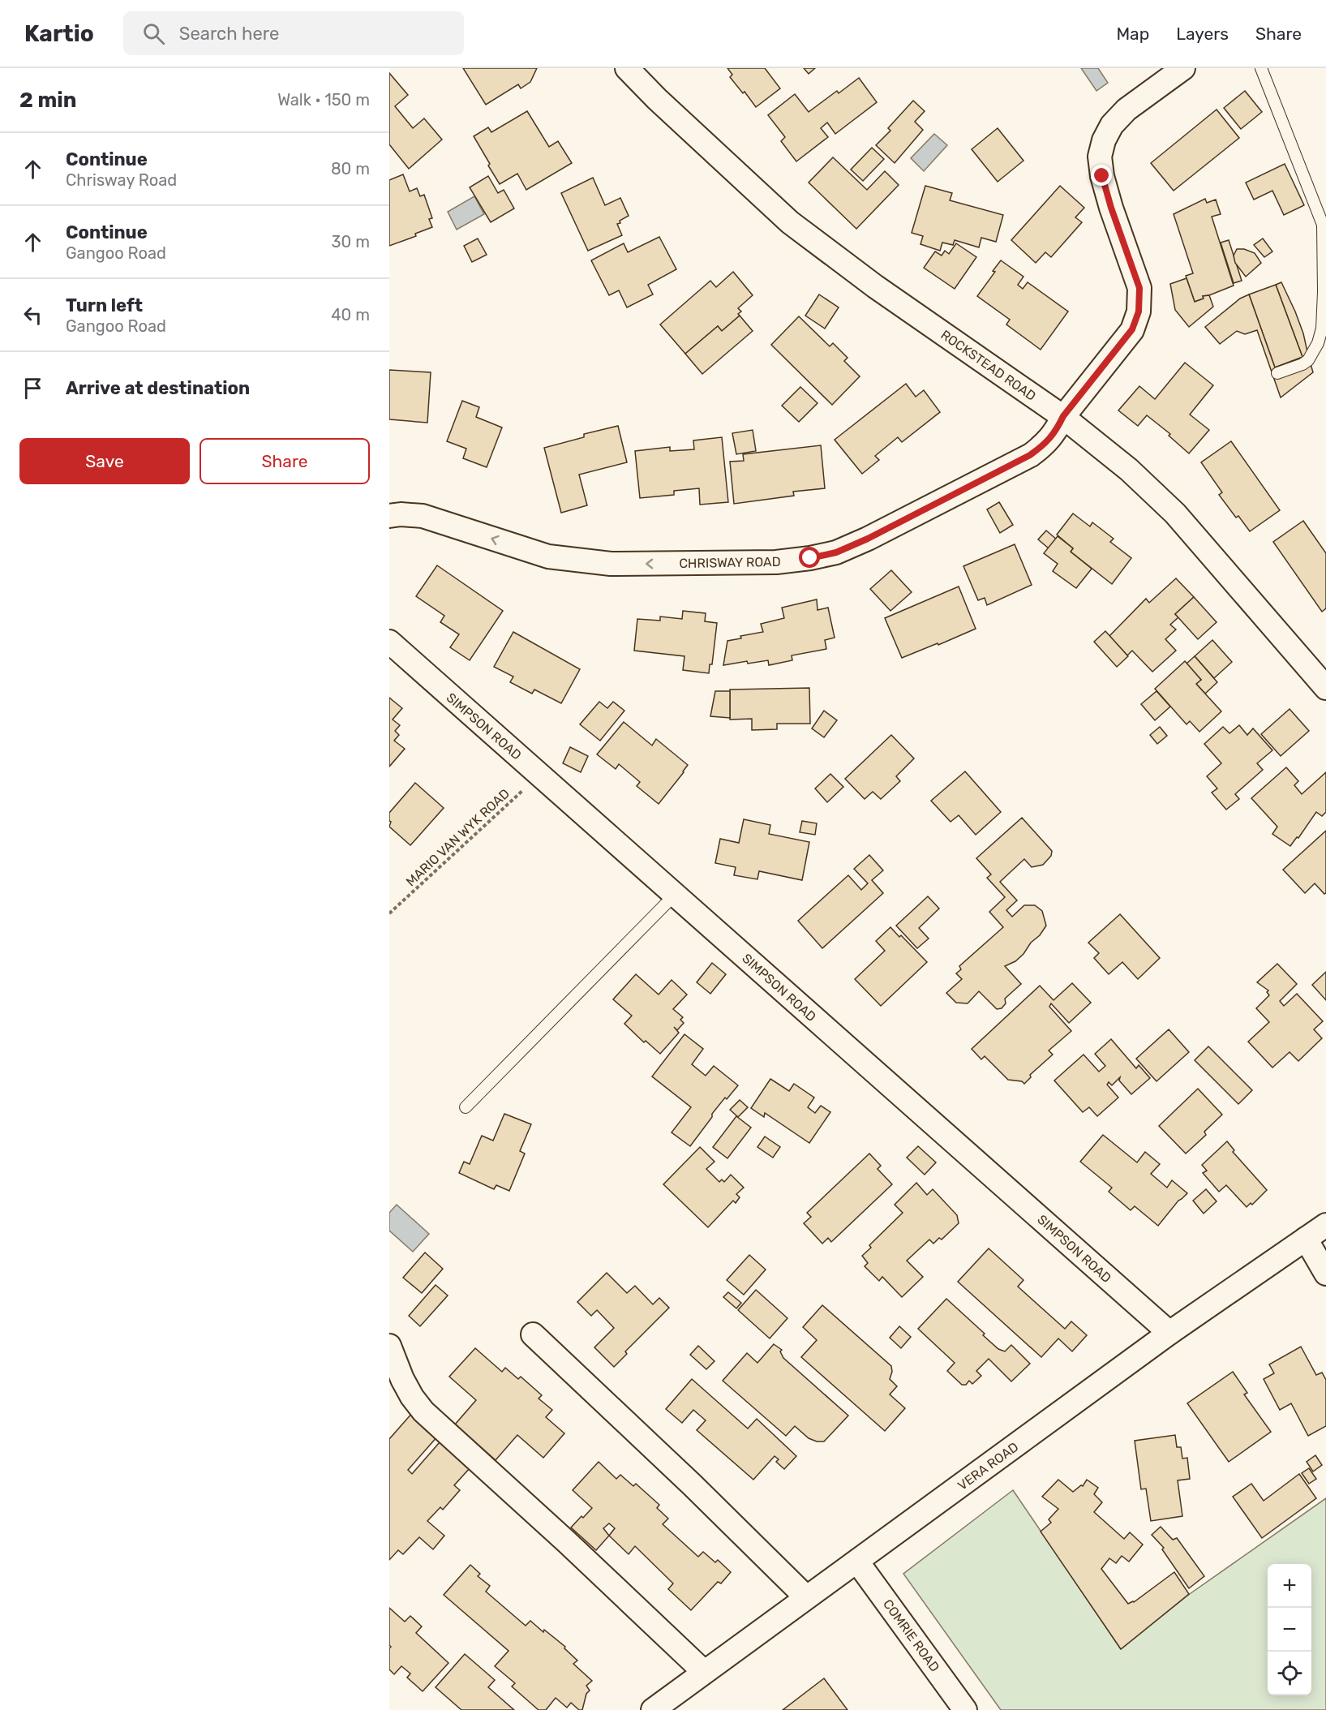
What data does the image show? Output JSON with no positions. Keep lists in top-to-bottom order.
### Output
{
  "streets": {
    "street": [
      "ROCKSTEAD ROAD",
      "CHRISWAY ROAD",
      "SIMPSON ROAD",
      "VERA ROAD",
      "COMRIE ROAD"
    ],
    "path": ["MARIO VAN WYK ROAD"]
  },
  "crossings": [
    ["ROCKSTEAD ROAD", "CHRISWAY ROAD"],
    ["SIMPSON ROAD", "MARIO VAN WYK ROAD"],
    ["SIMPSON ROAD", "VERA ROAD"],
    ["VERA ROAD", "COMRIE ROAD"]
  ],
  "one_way": ["CHRISWAY ROAD"],
  "page": {
    "header": "Kartio",
    "search": "Search here",
    "nav": ["Map", "Layers", "Share"],
    "heading": ["2 min", "Walk · 150 m"],
    "list": [
      ["Continue", "Chrisway Road", "80 m"],
      ["Continue", "Gangoo Road", "30 m"],
      ["Turn left", "Gangoo Road", "40 m"],
      "Arrive at destination"
    ],
    "buttons": ["Save", "Share"],
    "map_buttons": ["+", "−"]
  }
}
